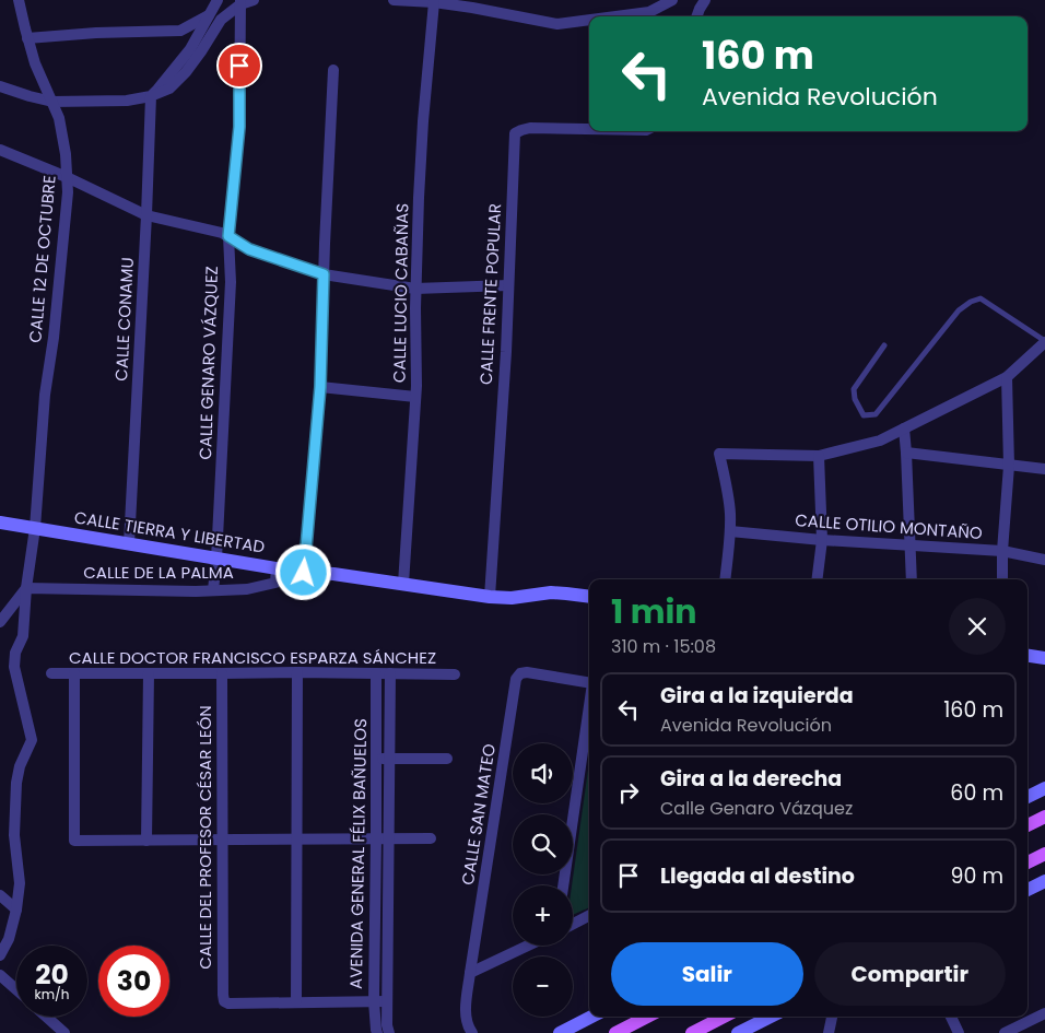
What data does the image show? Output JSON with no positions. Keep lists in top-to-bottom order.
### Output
{
  "streets": {
    "street": [
      "CALLE 12 DE OCTUBRE",
      "CALLE LUCIO CABAÑAS",
      "CALLE FRENTE POPULAR",
      "CALLE CONAMU",
      "CALLE GENARO VÁZQUEZ",
      "CALLE OTILIO MONTAÑO",
      "CALLE TIERRA Y LIBERTAD",
      "CALLE DE LA PALMA",
      "CALLE DOCTOR FRANCISCO ESPARZA SÁNCHEZ",
      "CALLE SAN MATEO",
      "CALLE DEL PROFESOR CÉSAR LEÓN",
      "AVENIDA GENERAL FÉLIX BAÑUELOS"
    ]
  },
  "crossings": [
    ["CALLE 12 DE OCTUBRE", "CALLE TIERRA Y LIBERTAD"],
    ["CALLE 12 DE OCTUBRE", "CALLE DE LA PALMA"],
    ["CALLE LUCIO CABAÑAS", "CALLE TIERRA Y LIBERTAD"],
    ["CALLE FRENTE POPULAR", "CALLE TIERRA Y LIBERTAD"],
    ["CALLE CONAMU", "CALLE TIERRA Y LIBERTAD"],
    ["CALLE GENARO VÁZQUEZ", "CALLE TIERRA Y LIBERTAD"],
    ["CALLE GENARO VÁZQUEZ", "CALLE DE LA PALMA"],
    ["CALLE TIERRA Y LIBERTAD", "CALLE DE LA PALMA"],
    ["CALLE DOCTOR FRANCISCO ESPARZA SÁNCHEZ", "CALLE DEL PROFESOR CÉSAR LEÓN"],
    ["CALLE DOCTOR FRANCISCO ESPARZA SÁNCHEZ", "AVENIDA GENERAL FÉLIX BAÑUELOS"]
  ],
  "page": {
    "turn": ["160 m", "Avenida Revolución"],
    "heading": ["1 min", "310 m · 15:08"],
    "list": [
      {
        "name": "Gira a la izquierda",
        "note": "Avenida Revolución",
        "value": "160 m"
      },
      {
        "name": "Gira a la derecha",
        "note": "Calle Genaro Vázquez",
        "value": "60 m"
      },
      {
        "name": "Llegada al destino",
        "value": "90 m"
      }
    ],
    "map_buttons": ["+", "−"],
    "buttons": ["Salir", "Compartir"],
    "speed": "20 km/h",
    "limit": "30"
  }
}
